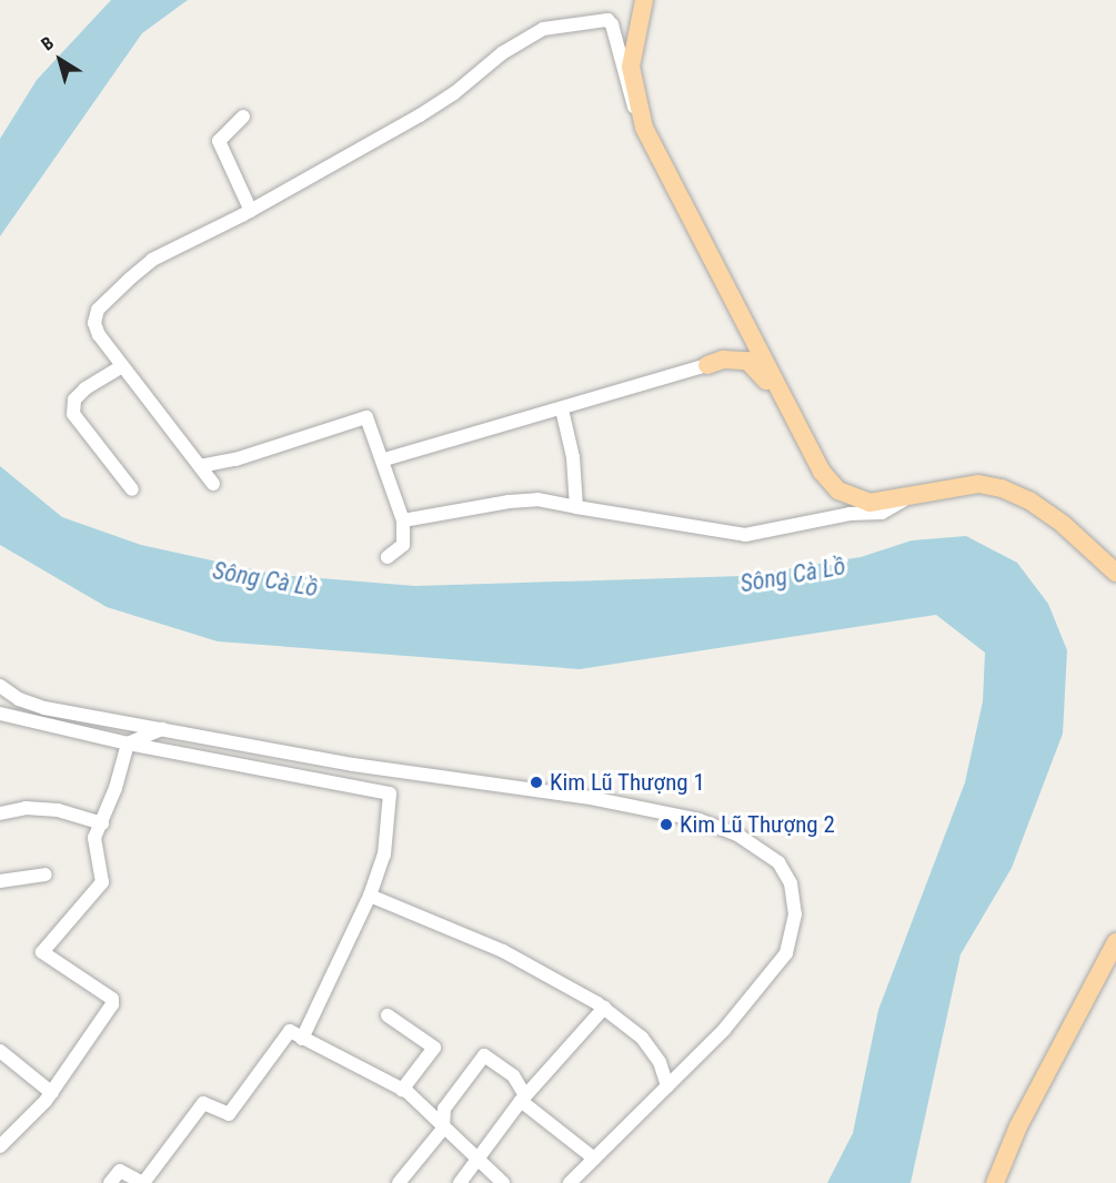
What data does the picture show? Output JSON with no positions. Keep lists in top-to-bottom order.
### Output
{
  "water": ["Sông Cà Lồ"],
  "places": ["Kim Lũ Thượng 1", "Kim Lũ Thượng 2"],
  "north": "top left"
}
